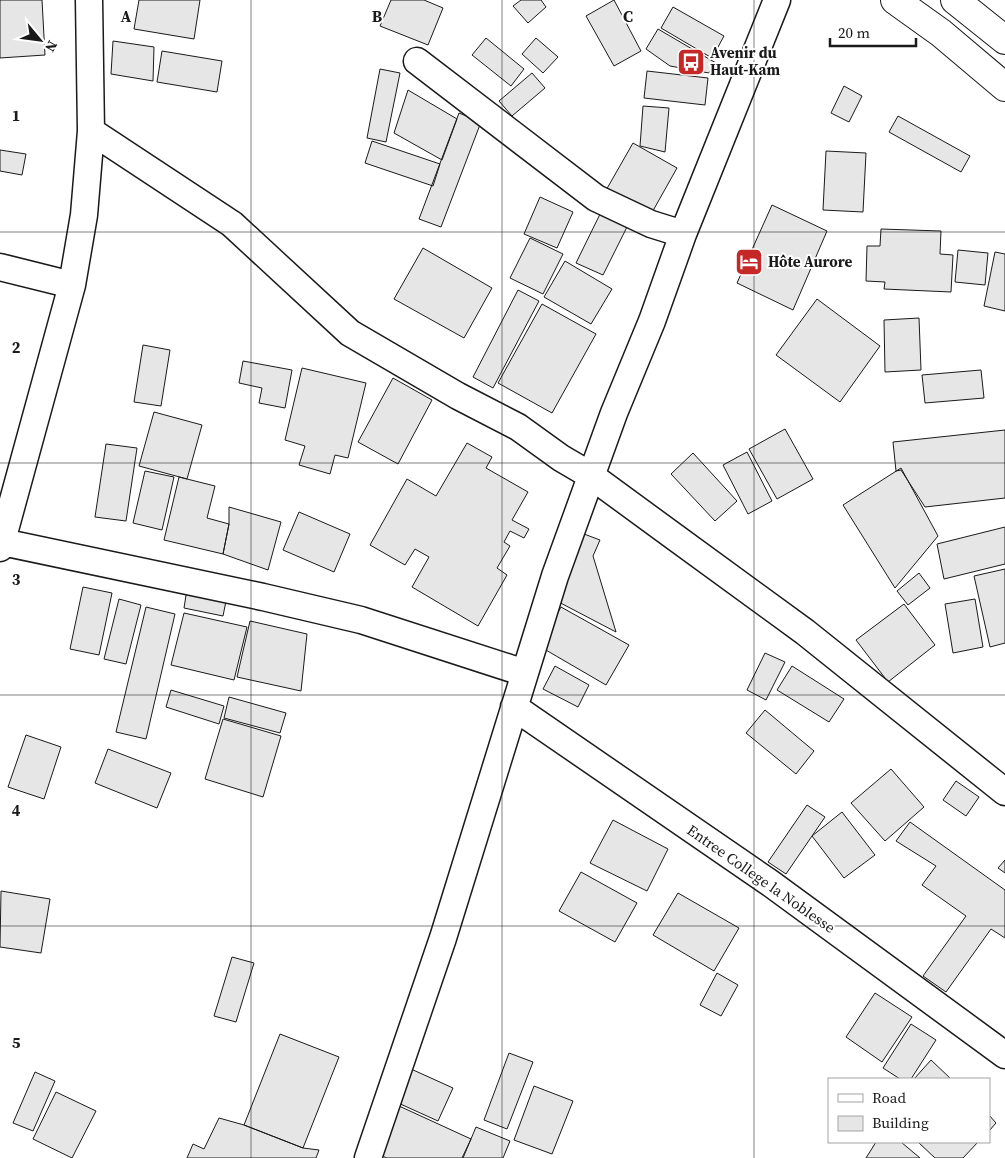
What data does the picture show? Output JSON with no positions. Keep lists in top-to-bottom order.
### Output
{
  "streets": {
    "street": ["Entree College la Noblesse"]
  },
  "places": {
    "bus stop": ["Avenir du Haut-Kam"],
    "hotel": ["Hôte Aurore"]
  },
  "legend": ["Road", "Building"],
  "scale_bar": "20 m",
  "north": "bottom right",
  "grid": {
    "columns": ["A", "B", "C"],
    "rows": [
      "1",
      "2",
      "3",
      "4",
      "5"
    ]
  }
}
